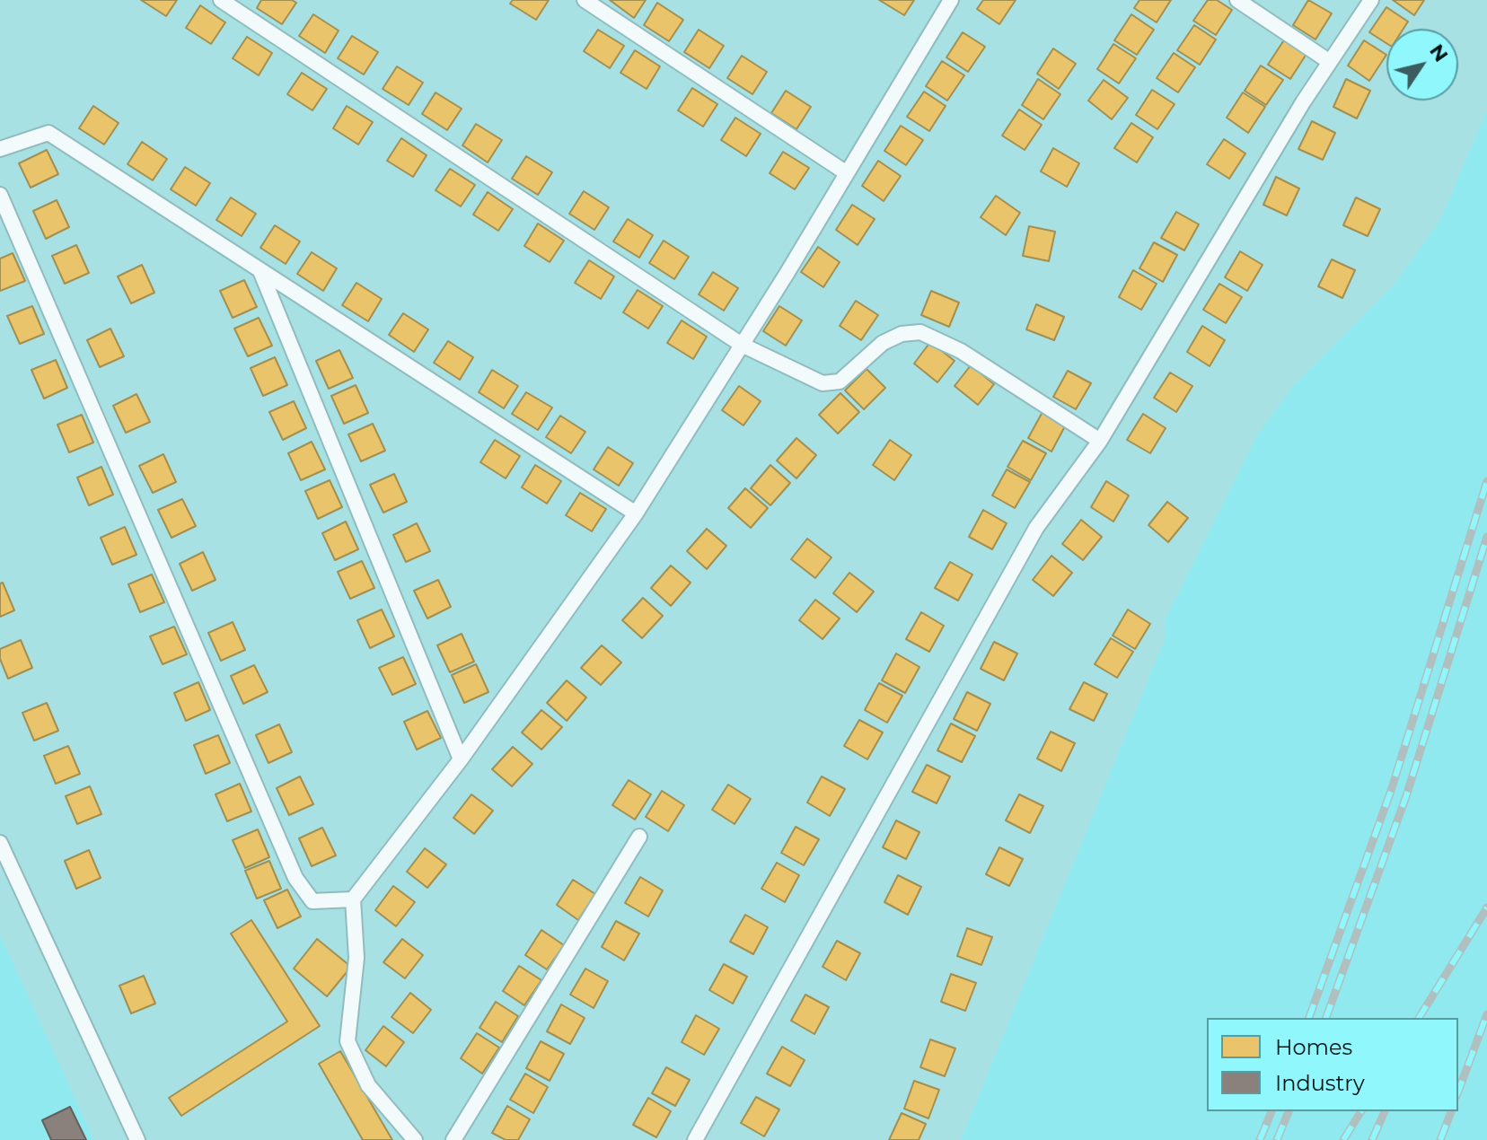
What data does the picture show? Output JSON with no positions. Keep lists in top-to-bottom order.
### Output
{
  "legend": ["Homes", "Industry"],
  "north": "top right"
}
